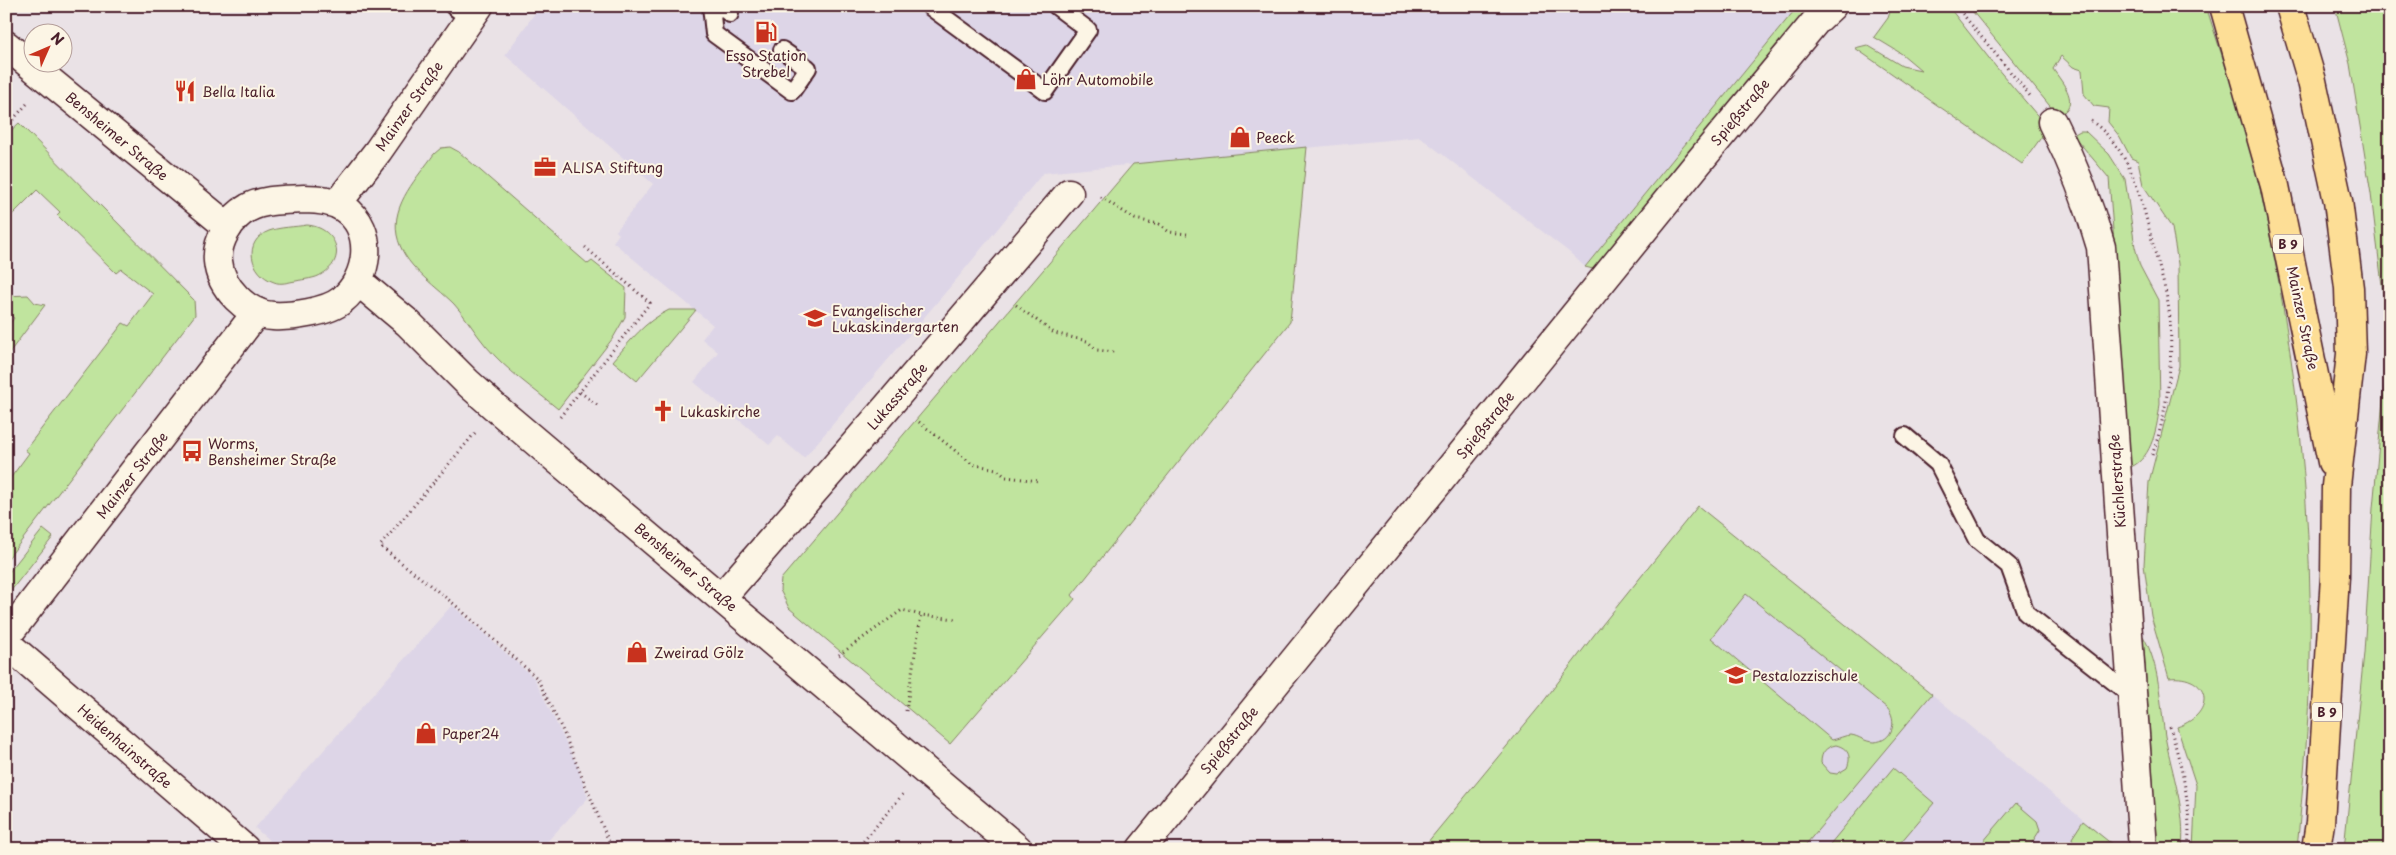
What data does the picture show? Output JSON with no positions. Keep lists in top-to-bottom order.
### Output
{
  "streets": {
    "main road": ["Mainzer Straße", "B 9"],
    "street": [
      "Spießstraße",
      "Bensheimer Straße",
      "Lukasstraße",
      "Küchlerstraße",
      "Heidenhainstraße"
    ]
  },
  "crossings": [
    ["Mainzer Straße", "Bensheimer Straße"],
    ["Bensheimer Straße", "Lukasstraße"]
  ],
  "places": {
    "fuel station": ["Esso Station Strebel"],
    "shop": [
      "Löhr Automobile",
      "Peeck",
      "Zweirad Gölz",
      "Paper24"
    ],
    "restaurant": ["Bella Italia"],
    "office": ["ALISA Stiftung"],
    "school or university": ["Evangelischer Lukaskindergarten", "Pestalozzischule"],
    "church": ["Lukaskirche"],
    "bus stop": ["Worms, Bensheimer Straße"]
  },
  "north": "top right"
}
